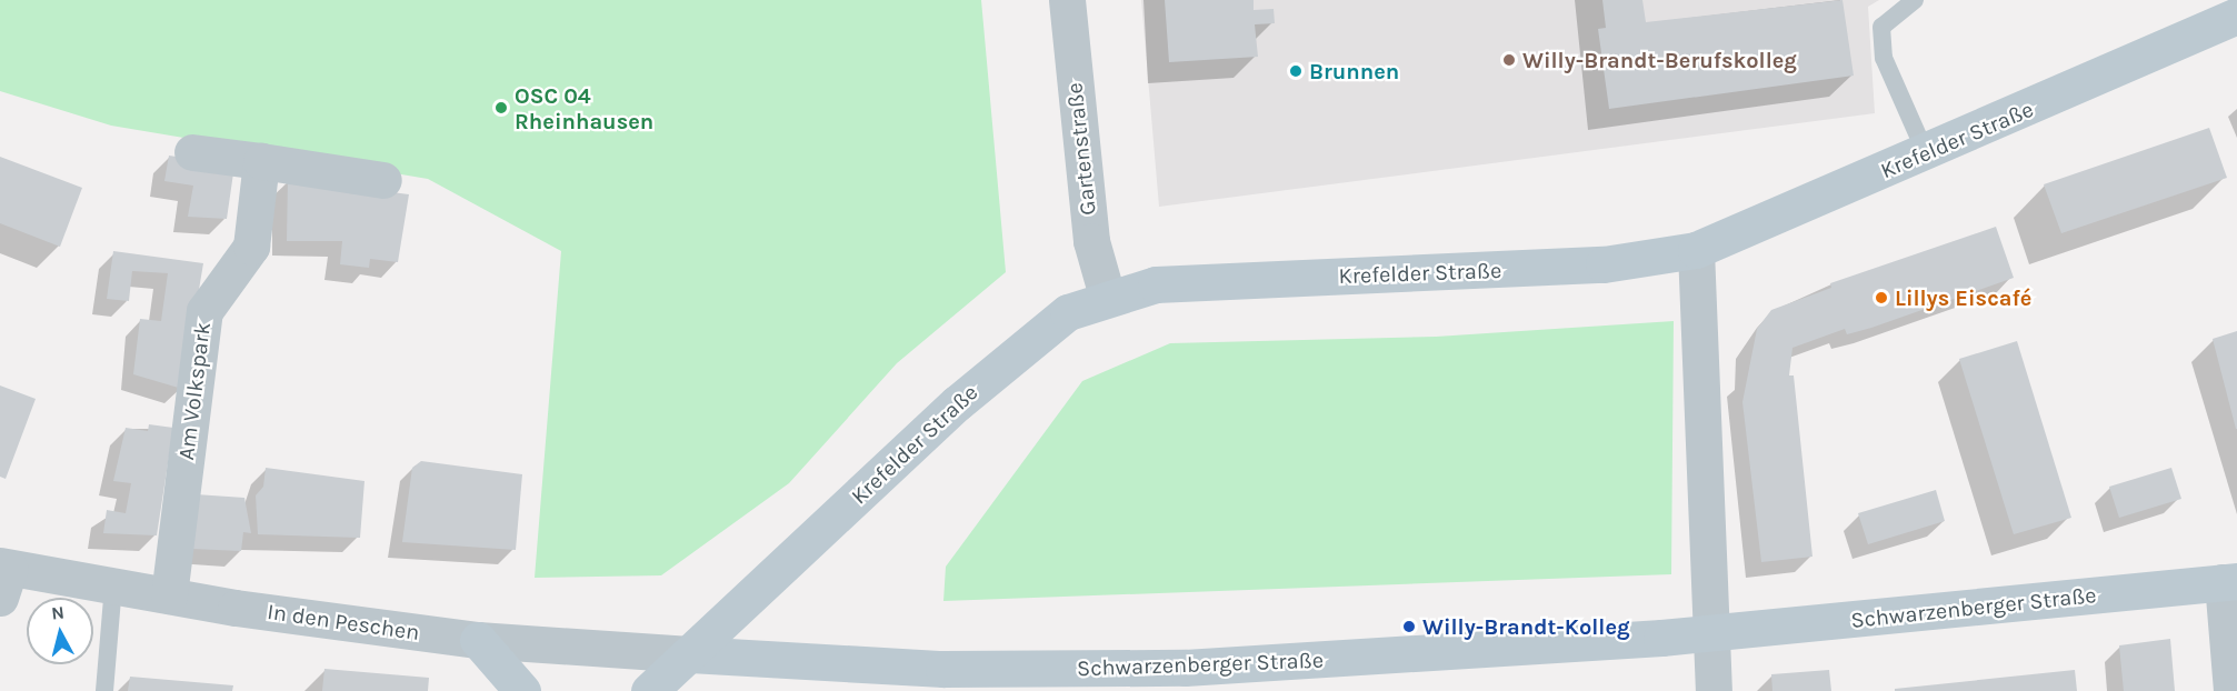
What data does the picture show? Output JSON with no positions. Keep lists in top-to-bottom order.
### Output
{
  "streets": {
    "street": [
      "Krefelder Straße",
      "Gartenstraße",
      "Am Volkspark",
      "Schwarzenberger Straße",
      "In den Peschen"
    ]
  },
  "crossings": [
    ["Krefelder Straße", "Gartenstraße"],
    ["Krefelder Straße", "Schwarzenberger Straße"],
    ["Krefelder Straße", "In den Peschen"],
    ["Am Volkspark", "In den Peschen"],
    ["Schwarzenberger Straße", "In den Peschen"]
  ],
  "places": [
    "Willy-Brandt-Berufskolleg",
    "Brunnen",
    "OSC 04 Rheinhausen",
    "Lillys Eiscafé",
    "Willy-Brandt-Kolleg"
  ],
  "north": "top"
}
